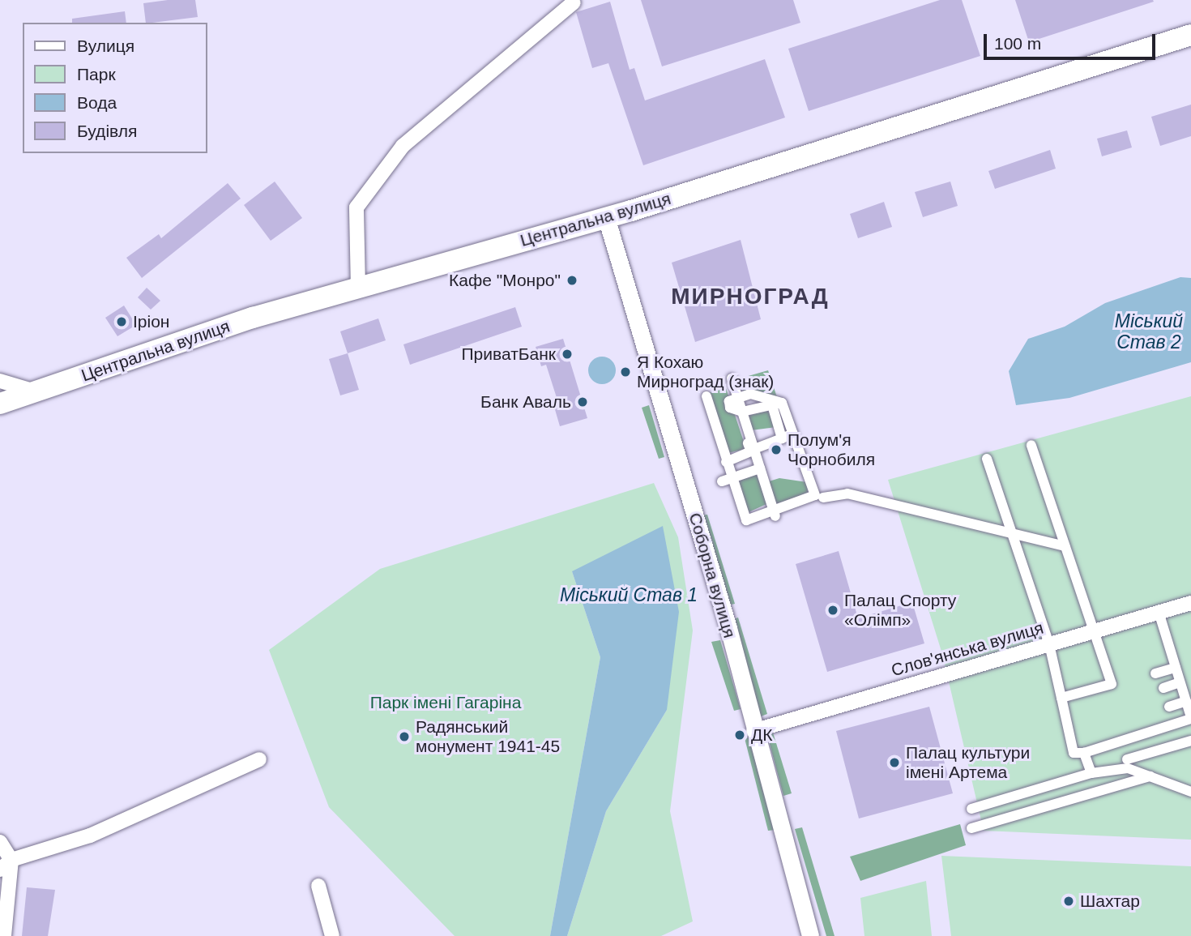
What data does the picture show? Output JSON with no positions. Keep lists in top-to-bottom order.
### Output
{
  "streets": {
    "main road": ["Центральна вулиця"],
    "street": ["Соборна вулиця", "Слов'янська вулиця"]
  },
  "crossings": [
    ["Центральна вулиця", "Соборна вулиця"],
    ["Соборна вулиця", "Слов'янська вулиця"]
  ],
  "districts": ["МИРНОГРАД"],
  "water": ["Міський Став 2", "Міський Став 1"],
  "parks": ["Парк імені Гагаріна"],
  "places": [
    "Кафе \"Монро\"",
    "Іріон",
    "ПриватБанк",
    "Я Кохаю Мирноград (знак)",
    "Банк Аваль",
    "Полум'я Чорнобиля",
    "Палац Спорту «Олімп»",
    "ДК",
    "Радянський монумент 1941-45",
    "Палац культури імені Артема",
    "Шахтар"
  ],
  "legend": [
    "Вулиця",
    "Парк",
    "Вода",
    "Будівля"
  ],
  "scale_bar": "100 m"
}
